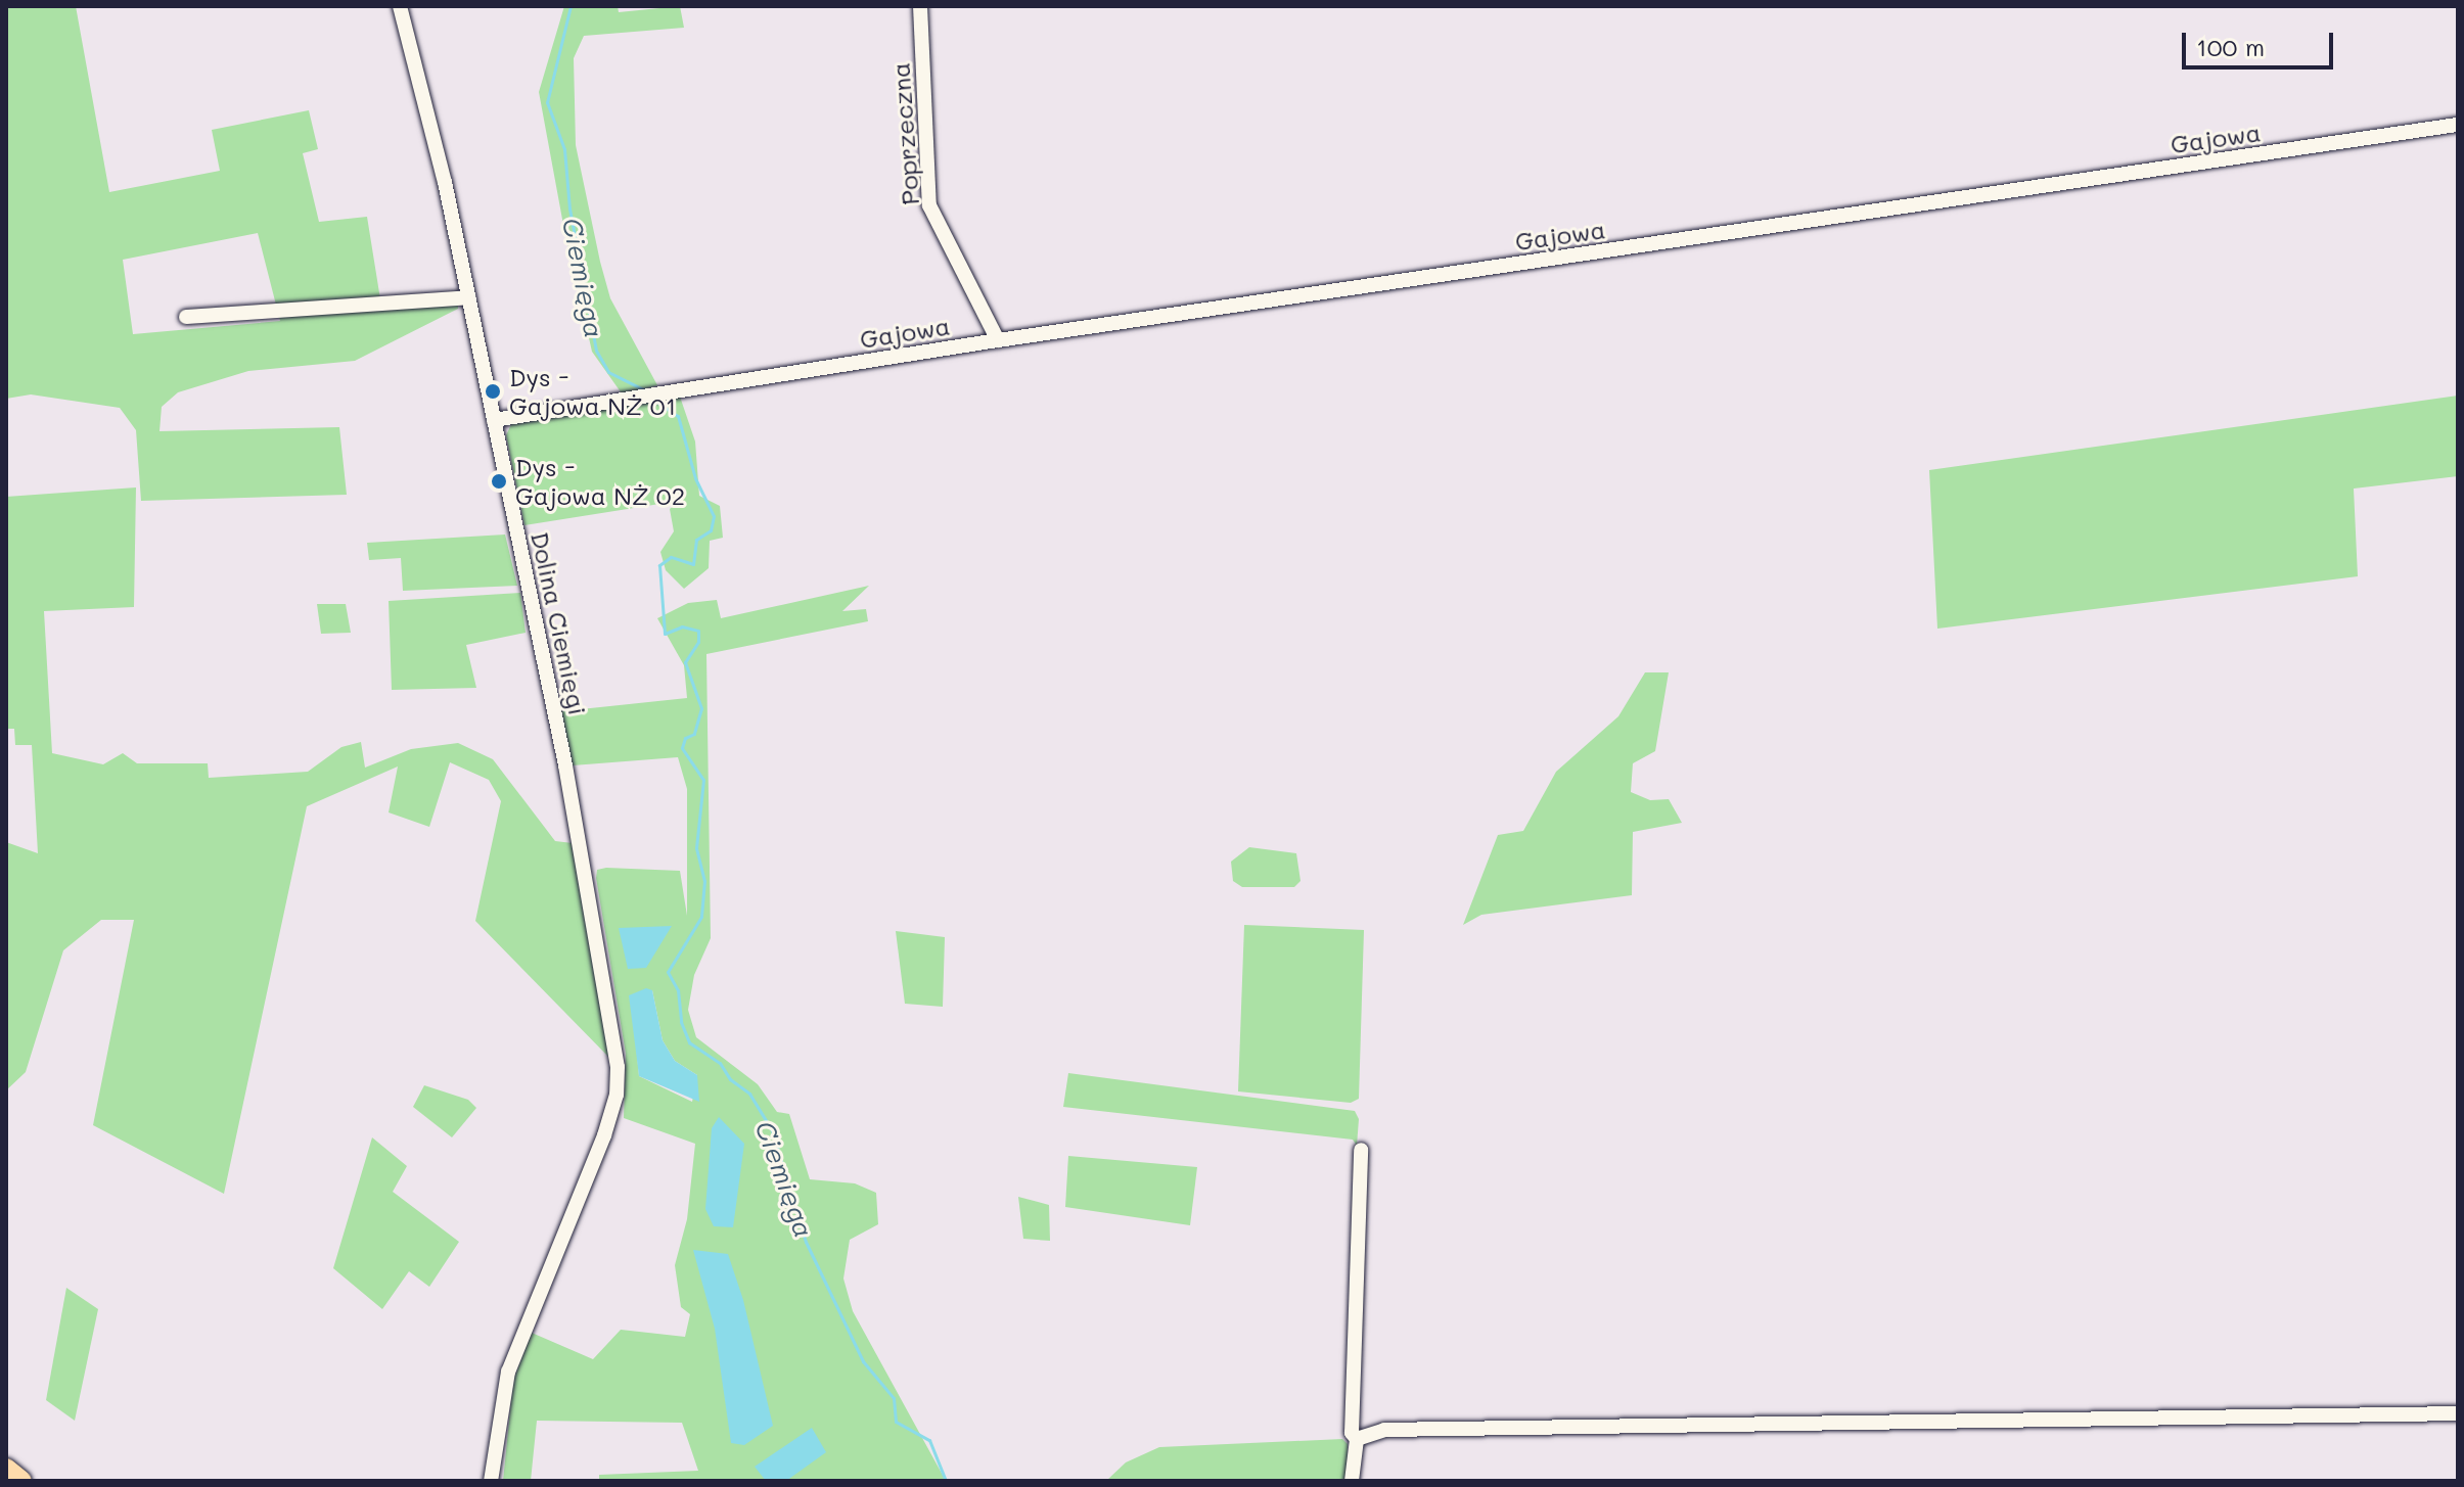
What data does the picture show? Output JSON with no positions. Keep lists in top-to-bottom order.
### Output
{
  "streets": {
    "street": ["Poprzeczna", "Gajowa", "Dolina Ciemięgi"]
  },
  "crossings": [
    ["Poprzeczna", "Gajowa"],
    ["Gajowa", "Dolina Ciemięgi"]
  ],
  "water": ["Ciemięga"],
  "places": ["Dys - Gajowa NŻ 01", "Dys - Gajowa NŻ 02"],
  "scale_bar": "100 m"
}
